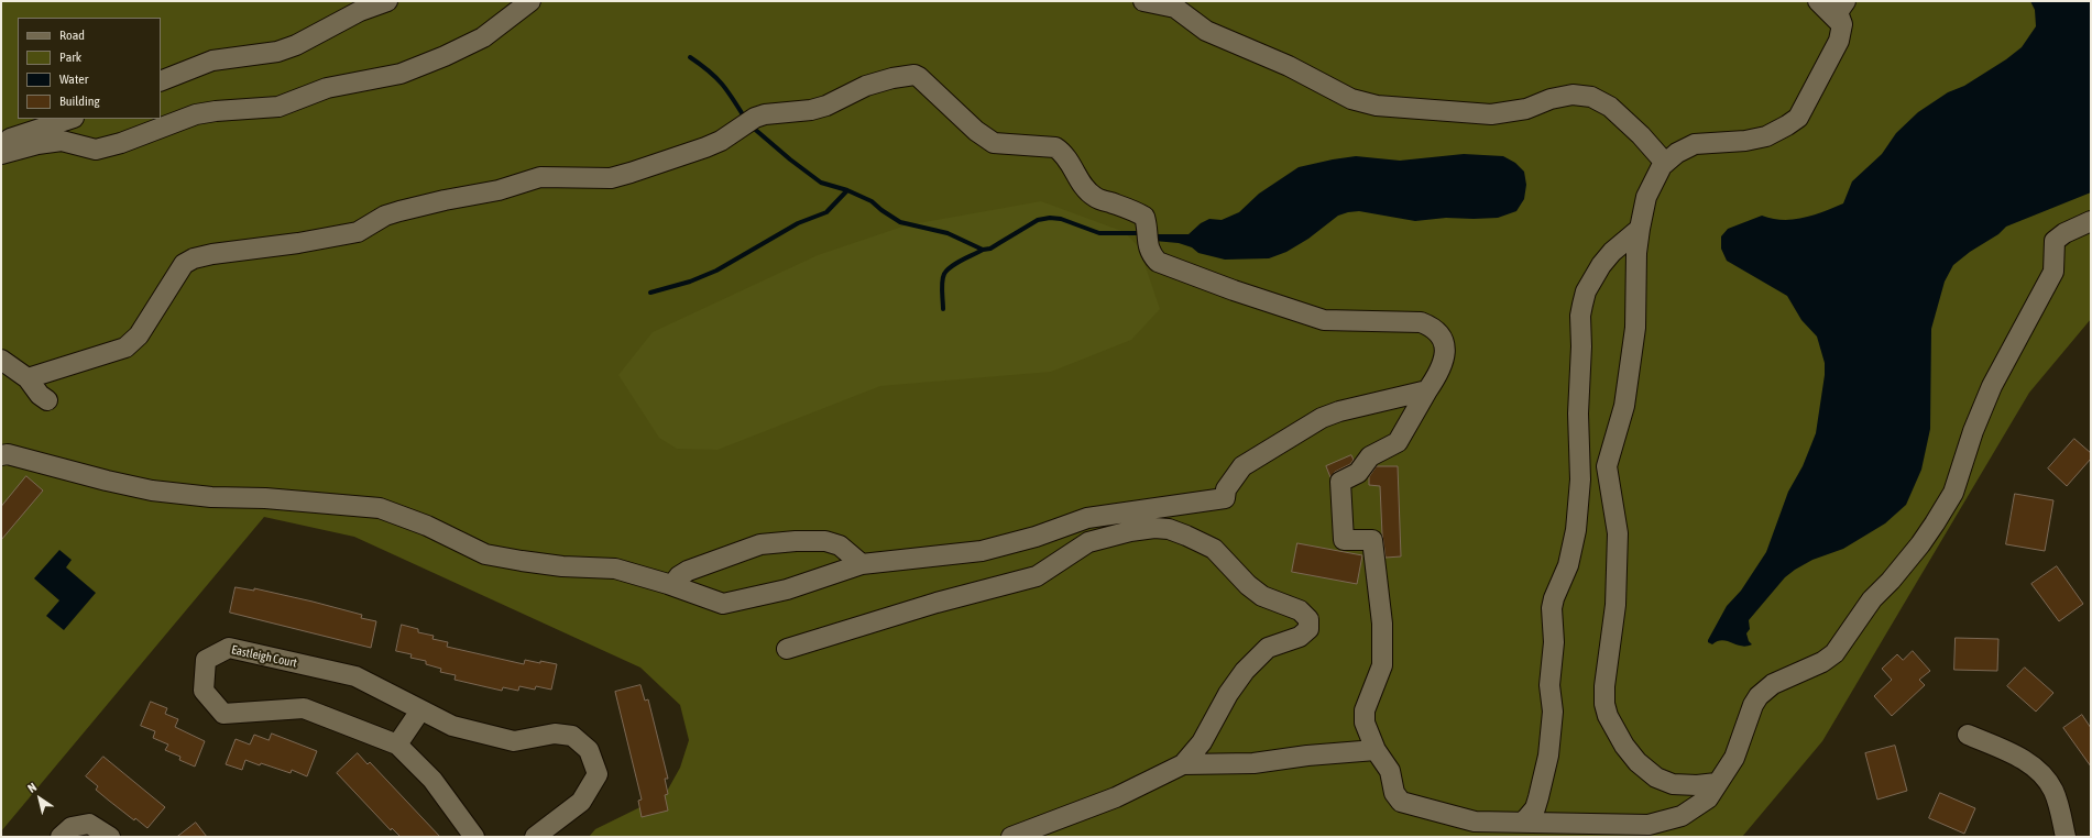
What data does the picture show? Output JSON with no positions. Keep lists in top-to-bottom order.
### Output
{
  "streets": {
    "street": ["Eastleigh Court"]
  },
  "legend": [
    "Road",
    "Park",
    "Water",
    "Building"
  ],
  "north": "top left"
}
